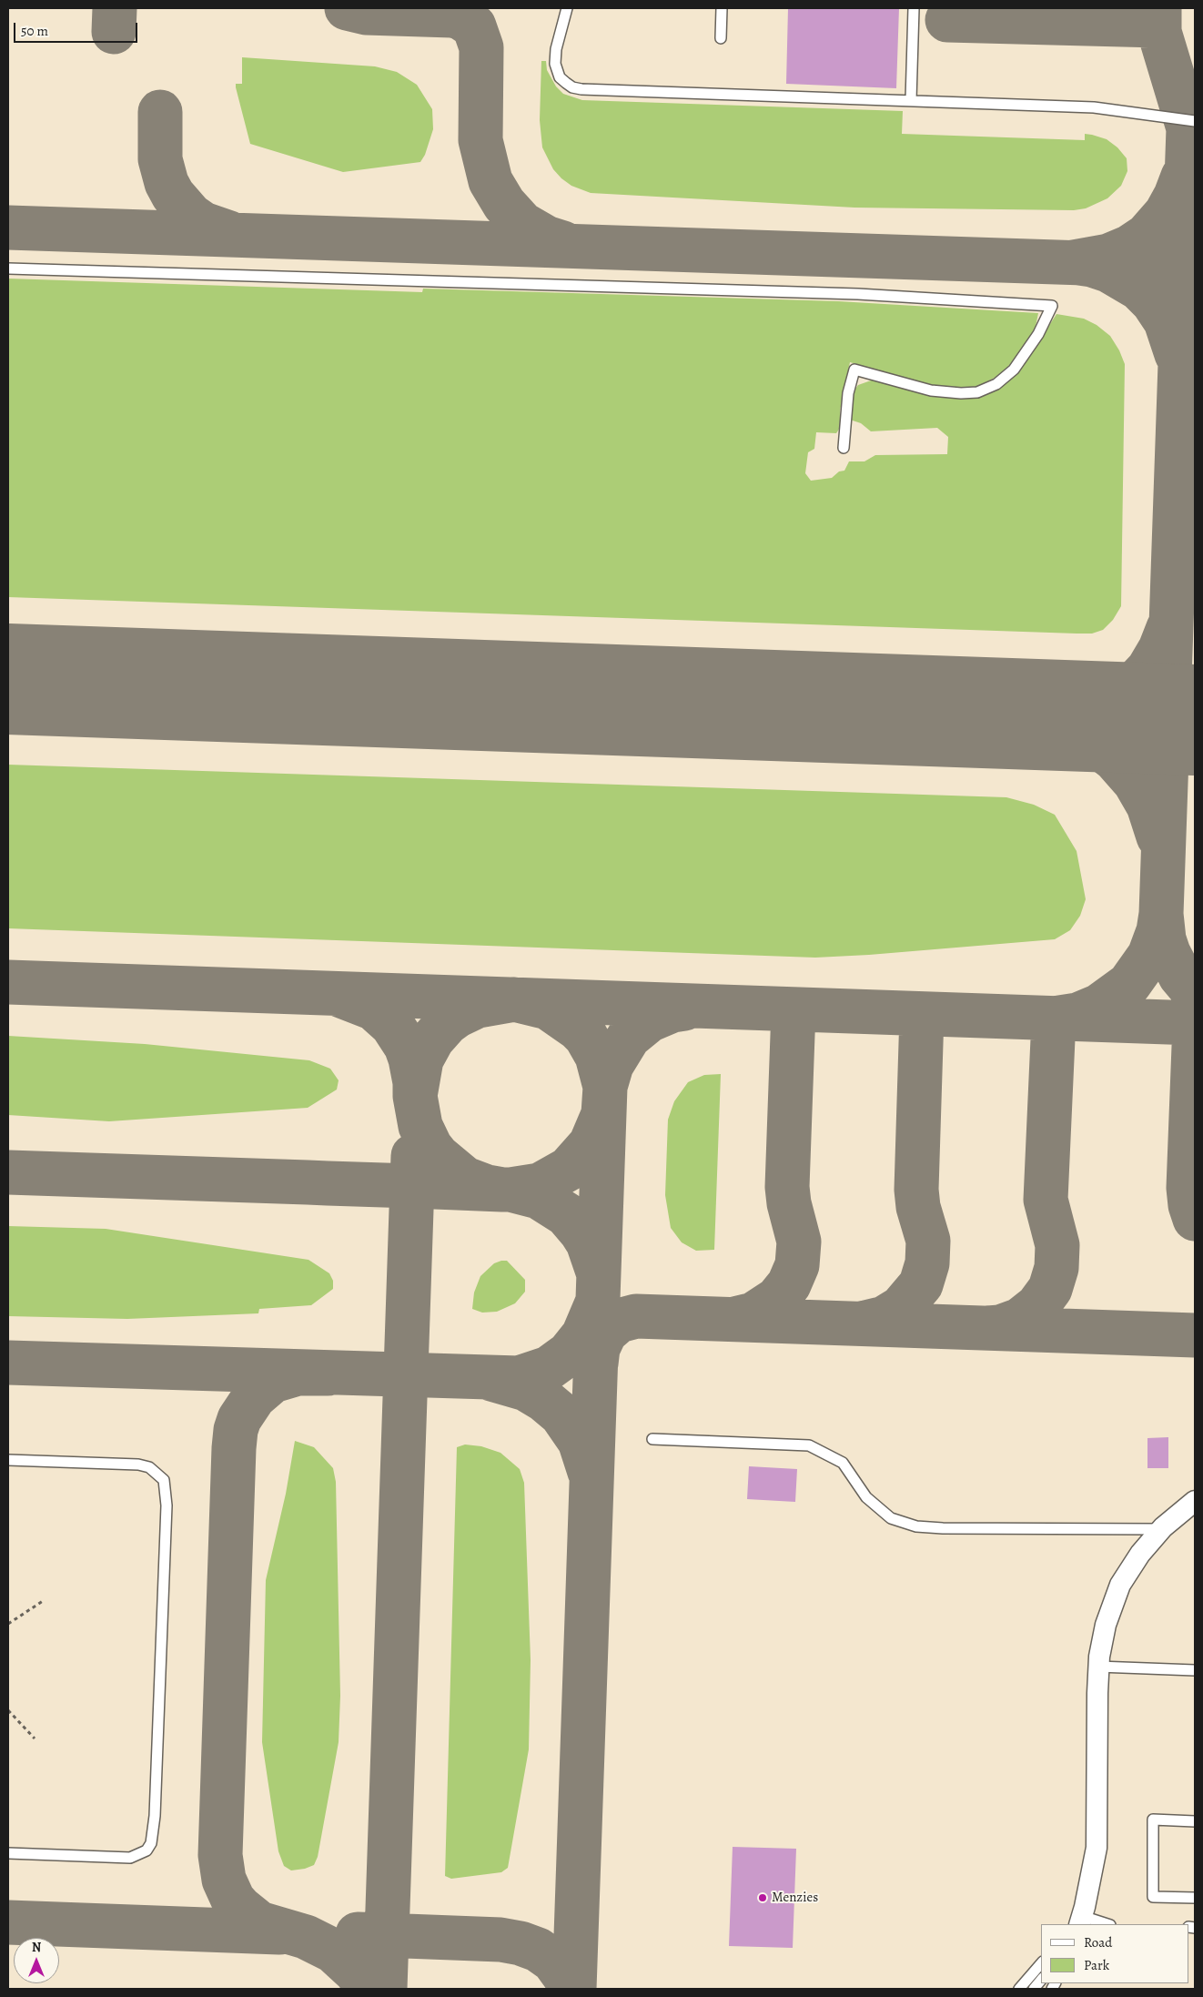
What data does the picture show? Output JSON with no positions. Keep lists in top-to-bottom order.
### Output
{
  "places": ["Menzies"],
  "legend": ["Road", "Park"],
  "scale_bar": "50 m",
  "north": "top"
}
